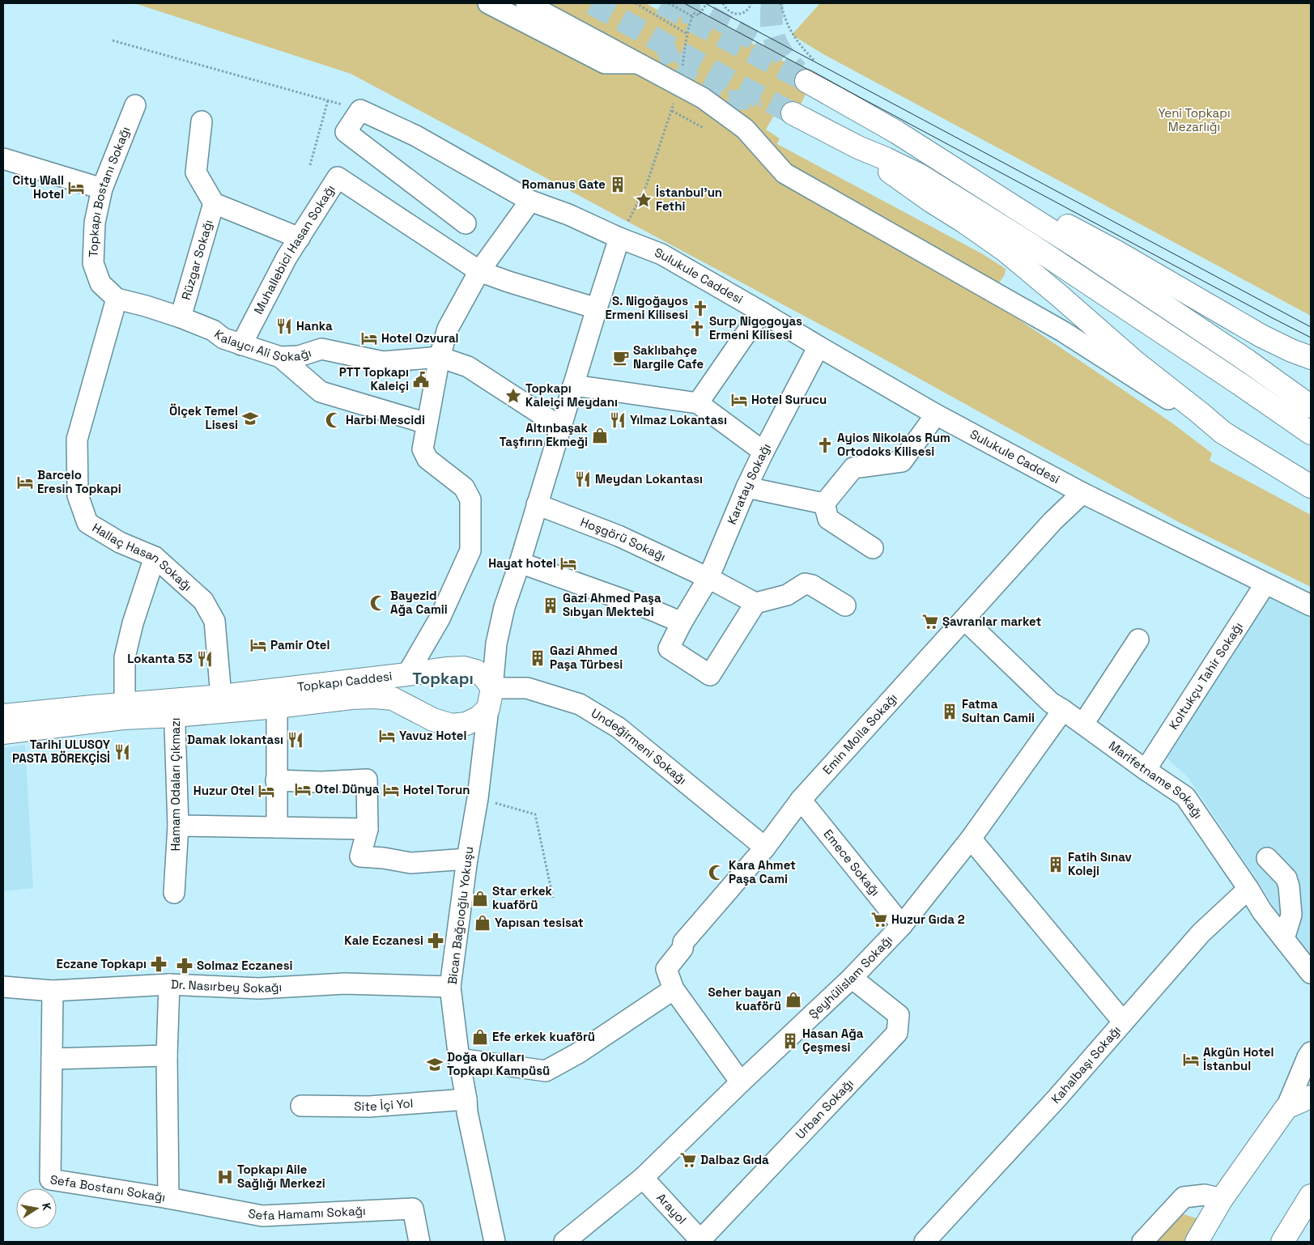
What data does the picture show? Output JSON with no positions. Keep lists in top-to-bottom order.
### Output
{
  "streets": {
    "main road": ["Topkapı Caddesi"],
    "street": [
      "Topkapı Bostanı Sokağı",
      "Muhallebici Hasan Sokağı",
      "Rüzgar Sokağı",
      "Sulukule Caddesi",
      "Kalaycı Ali Sokağı",
      "Karatay Sokağı",
      "Hoşgörü Sokağı",
      "Hallaç Hasan Sokağı",
      "Koltukçu Tahir Sokağı",
      "Emin Molla Sokağı",
      "Undeğirmeni Sokağı",
      "Marifetname Sokağı",
      "Hamam Odaları Çıkmazı",
      "Emece Sokağı",
      "Bican Bağcıoğlu Yokuşu",
      "Şeyhülislam Sokağı",
      "Dr. Nasırbey Sokağı",
      "Kahalbaşı Sokağı",
      "Site İçi Yol",
      "Urban Sokağı",
      "Sefa Bostanı Sokağı",
      "Arayol",
      "Sefa Hamamı Sokağı"
    ]
  },
  "crossings": [
    ["Topkapı Bostanı Sokağı", "Kalaycı Ali Sokağı"],
    ["Topkapı Bostanı Sokağı", "Hallaç Hasan Sokağı"],
    ["Muhallebici Hasan Sokağı", "Kalaycı Ali Sokağı"],
    ["Muhallebici Hasan Sokağı", "Topkapı Caddesi"],
    ["Rüzgar Sokağı", "Kalaycı Ali Sokağı"],
    ["Sulukule Caddesi", "Karatay Sokağı"],
    ["Sulukule Caddesi", "Koltukçu Tahir Sokağı"],
    ["Sulukule Caddesi", "Topkapı Caddesi"],
    ["Sulukule Caddesi", "Emin Molla Sokağı"],
    ["Kalaycı Ali Sokağı", "Hallaç Hasan Sokağı"],
    ["Kalaycı Ali Sokağı", "Topkapı Caddesi"],
    ["Karatay Sokağı", "Hoşgörü Sokağı"],
    ["Hallaç Hasan Sokağı", "Topkapı Caddesi"],
    ["Koltukçu Tahir Sokağı", "Marifetname Sokağı"],
    ["Topkapı Caddesi", "Undeğirmeni Sokağı"],
    ["Topkapı Caddesi", "Hamam Odaları Çıkmazı"],
    ["Topkapı Caddesi", "Bican Bağcıoğlu Yokuşu"],
    ["Emin Molla Sokağı", "Undeğirmeni Sokağı"],
    ["Emin Molla Sokağı", "Marifetname Sokağı"],
    ["Emin Molla Sokağı", "Emece Sokağı"],
    ["Undeğirmeni Sokağı", "Bican Bağcıoğlu Yokuşu"],
    ["Marifetname Sokağı", "Şeyhülislam Sokağı"],
    ["Marifetname Sokağı", "Kahalbaşı Sokağı"],
    ["Emece Sokağı", "Şeyhülislam Sokağı"],
    ["Bican Bağcıoğlu Yokuşu", "Dr. Nasırbey Sokağı"],
    ["Bican Bağcıoğlu Yokuşu", "Site İçi Yol"],
    ["Şeyhülislam Sokağı", "Urban Sokağı"],
    ["Şeyhülislam Sokağı", "Arayol"],
    ["Dr. Nasırbey Sokağı", "Sefa Bostanı Sokağı"],
    ["Urban Sokağı", "Arayol"],
    ["Sefa Bostanı Sokağı", "Sefa Hamamı Sokağı"]
  ],
  "districts": ["Topkapı"],
  "parks": ["Yeni Topkapı Mezarlığı"],
  "places": {
    "building": [
      "Romanus Gate",
      "Gazi Ahmed Paşa Sıbyan Mektebi",
      "Gazi Ahmed Paşa Türbesi",
      "Fatma Sultan Camii",
      "Fatih Sınav Koleji",
      "Hasan Ağa Çeşmesi"
    ],
    "hotel": [
      "City Wall Hotel",
      "Hotel Ozvural",
      "Hotel Surucu",
      "Barcelo Eresin Topkapi",
      "Hayat hotel",
      "Pamir Otel",
      "Yavuz Hotel",
      "Otel Dünya",
      "Hotel Torun",
      "Huzur Otel",
      "Akgün Hotel İstanbul"
    ],
    "place": ["İstanbul'un Fethi", "Topkapı Kaleiçi Meydanı"],
    "church": ["S. Nigoğayos Ermeni Kilisesi", "Surp Nigogoyas Ermeni Kilisesi", "Ayios Nikolaos Rum Ortodoks Kilisesi"],
    "restaurant": [
      "Hanka",
      "Yılmaz Lokantası",
      "Meydan Lokantası",
      "Lokanta 53",
      "Damak lokantası",
      "Tarihi ULUSOY PASTA BÖREKÇİSİ"
    ],
    "cafe": ["Saklıbahçe Nargile Cafe"],
    "public building": ["PTT Topkapı Kaleiçi"],
    "school or university": ["Ölçek Temel Lisesi", "Doğa Okulları Topkapı Kampüsü"],
    "mosque": ["Harbi Mescidi", "Bayezid Ağa Camii", "Kara Ahmet Paşa Cami"],
    "shop": [
      "Altınbaşak Taşfırın Ekmeği",
      "Star erkek kuaförü",
      "Yapısan tesisat",
      "Seher bayan kuaförü",
      "Efe erkek kuaförü"
    ],
    "supermarket": ["Şavranlar market", "Huzur Gıda 2", "Dalbaz Gıda"],
    "pharmacy": ["Kale Eczanesi", "Eczane Topkapı", "Solmaz Eczanesi"],
    "hospital": ["Topkapı Aile Sağlığı Merkezi"]
  },
  "north": "right"
}
